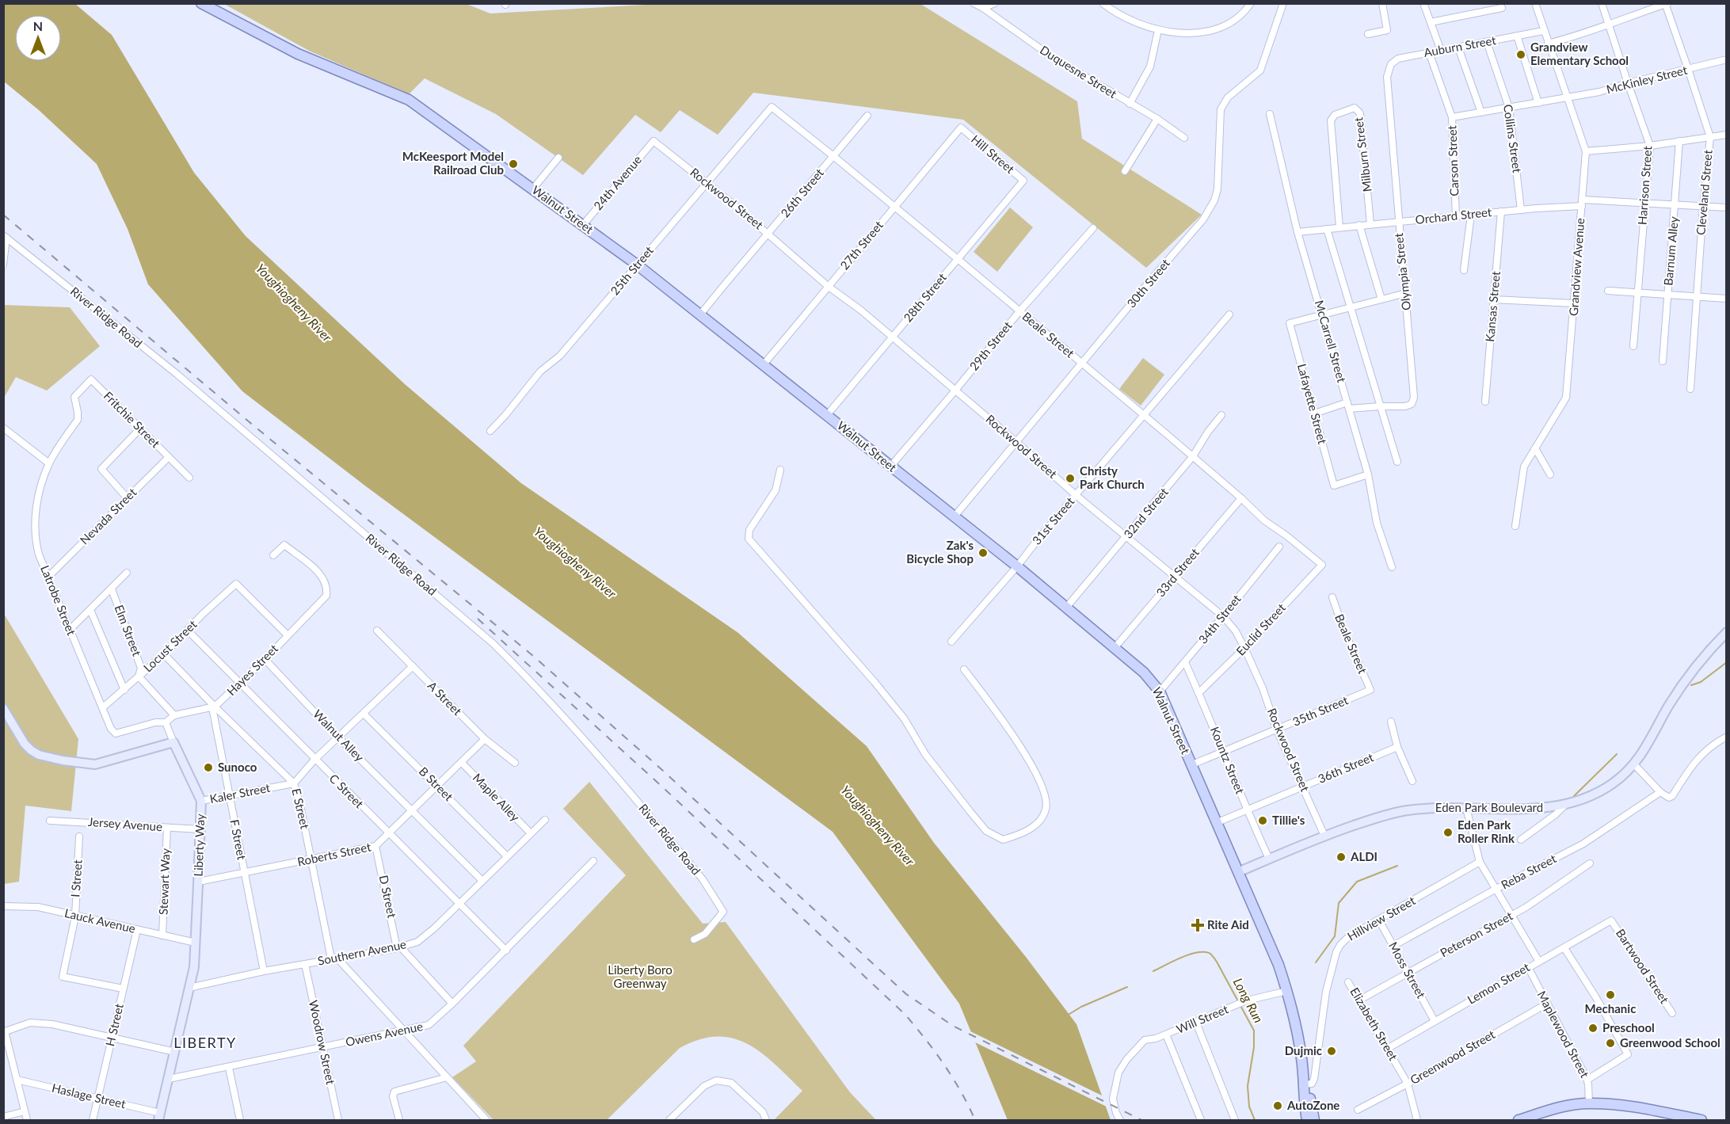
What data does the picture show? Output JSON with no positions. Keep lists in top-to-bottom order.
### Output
{
  "streets": {
    "main road": ["Walnut Street", "Eden Park Boulevard", "Liberty Way"],
    "street": [
      "Auburn Street",
      "Duquesne Street",
      "McKinley Street",
      "Collins Street",
      "Hill Street",
      "Milburn Street",
      "Carson Street",
      "24th Avenue",
      "Harrison Street",
      "Cleveland Street",
      "26th Street",
      "Rockwood Street",
      "Orchard Street",
      "27th Street",
      "Barnum Alley",
      "Grandview Avenue",
      "25th Street",
      "Olympia Street",
      "30th Street",
      "28th Street",
      "Kansas Street",
      "River Ridge Road",
      "Beale Street",
      "McCarrell Street",
      "29th Street",
      "Lafayette Street",
      "Fritchie Street",
      "32nd Street",
      "Nevada Street",
      "31st Street",
      "33rd Street",
      "Latrobe Street",
      "34th Street",
      "Euclid Street",
      "Elm Street",
      "Locust Street",
      "Hayes Street",
      "A Street",
      "35th Street",
      "Walnut Alley",
      "Kountz Street",
      "36th Street",
      "B Street",
      "C Street",
      "Kaler Street",
      "Maple Alley",
      "E Street",
      "Jersey Avenue",
      "F Street",
      "Roberts Street",
      "Reba Street",
      "I Street",
      "Stewart Way",
      "D Street",
      "Hillview Street",
      "Lauck Avenue",
      "Peterson Street",
      "Southern Avenue",
      "Bartwood Street",
      "Moss Street",
      "Lemon Street",
      "Will Street",
      "Elizabeth Street",
      "H Street",
      "Owens Avenue",
      "Maplewood Street",
      "Woodrow Street",
      "Greenwood Street",
      "Haslage Street"
    ]
  },
  "crossings": [
    ["Auburn Street", "Collins Street"],
    ["Auburn Street", "Carson Street"],
    ["Auburn Street", "Grandview Avenue"],
    ["Auburn Street", "Olympia Street"],
    ["McKinley Street", "Collins Street"],
    ["McKinley Street", "Carson Street"],
    ["McKinley Street", "Harrison Street"],
    ["McKinley Street", "Cleveland Street"],
    ["McKinley Street", "Grandview Avenue"],
    ["Collins Street", "Orchard Street"],
    ["Hill Street", "27th Street"],
    ["Hill Street", "28th Street"],
    ["Milburn Street", "Orchard Street"],
    ["Carson Street", "Orchard Street"],
    ["24th Avenue", "Rockwood Street"],
    ["24th Avenue", "Walnut Street"],
    ["Harrison Street", "Orchard Street"],
    ["Cleveland Street", "Orchard Street"],
    ["26th Street", "Rockwood Street"],
    ["26th Street", "Walnut Street"],
    ["26th Street", "Beale Street"],
    ["Rockwood Street", "27th Street"],
    ["Rockwood Street", "25th Street"],
    ["Rockwood Street", "30th Street"],
    ["Rockwood Street", "28th Street"],
    ["Rockwood Street", "29th Street"],
    ["Rockwood Street", "32nd Street"],
    ["Rockwood Street", "31st Street"],
    ["Rockwood Street", "33rd Street"],
    ["Rockwood Street", "34th Street"],
    ["Rockwood Street", "Euclid Street"],
    ["Rockwood Street", "35th Street"],
    ["Rockwood Street", "36th Street"],
    ["Rockwood Street", "Eden Park Boulevard"],
    ["Walnut Street", "27th Street"],
    ["Walnut Street", "25th Street"],
    ["Walnut Street", "30th Street"],
    ["Walnut Street", "28th Street"],
    ["Walnut Street", "29th Street"],
    ["Walnut Street", "32nd Street"],
    ["Walnut Street", "31st Street"],
    ["Walnut Street", "33rd Street"],
    ["Walnut Street", "34th Street"],
    ["Walnut Street", "35th Street"],
    ["Walnut Street", "36th Street"],
    ["Walnut Street", "Eden Park Boulevard"],
    ["Walnut Street", "Hillview Street"],
    ["Walnut Street", "Will Street"],
    ["Orchard Street", "Barnum Alley"],
    ["Orchard Street", "Grandview Avenue"],
    ["Orchard Street", "Olympia Street"],
    ["Orchard Street", "Kansas Street"],
    ["Orchard Street", "McCarrell Street"],
    ["27th Street", "Beale Street"],
    ["25th Street", "Beale Street"],
    ["Olympia Street", "McCarrell Street"],
    ["Olympia Street", "Lafayette Street"],
    ["30th Street", "Beale Street"],
    ["28th Street", "Beale Street"],
    ["Beale Street", "29th Street"],
    ["Beale Street", "32nd Street"],
    ["Beale Street", "31st Street"],
    ["Beale Street", "33rd Street"],
    ["Beale Street", "Euclid Street"],
    ["Beale Street", "35th Street"],
    ["McCarrell Street", "Lafayette Street"],
    ["Fritchie Street", "Nevada Street"],
    ["Fritchie Street", "Latrobe Street"],
    ["Nevada Street", "Latrobe Street"],
    ["Latrobe Street", "Locust Street"],
    ["34th Street", "Kountz Street"],
    ["Euclid Street", "Kountz Street"],
    ["Elm Street", "Locust Street"],
    ["Locust Street", "Hayes Street"],
    ["Locust Street", "C Street"],
    ["Locust Street", "E Street"],
    ["Hayes Street", "Walnut Alley"],
    ["Hayes Street", "C Street"],
    ["Hayes Street", "E Street"],
    ["Hayes Street", "F Street"],
    ["A Street", "Roberts Street"],
    ["35th Street", "Kountz Street"],
    ["Walnut Alley", "Roberts Street"],
    ["Kountz Street", "36th Street"],
    ["Kountz Street", "Eden Park Boulevard"],
    ["B Street", "Roberts Street"],
    ["B Street", "Southern Avenue"],
    ["C Street", "Roberts Street"],
    ["C Street", "Southern Avenue"],
    ["C Street", "Owens Avenue"],
    ["Kaler Street", "E Street"],
    ["Kaler Street", "F Street"],
    ["Kaler Street", "Liberty Way"],
    ["Maple Alley", "Roberts Street"],
    ["Maple Alley", "Southern Avenue"],
    ["E Street", "F Street"],
    ["E Street", "Roberts Street"],
    ["E Street", "Southern Avenue"],
    ["Jersey Avenue", "Liberty Way"],
    ["Jersey Avenue", "Stewart Way"],
    ["F Street", "Roberts Street"],
    ["F Street", "Southern Avenue"],
    ["Liberty Way", "Roberts Street"],
    ["Liberty Way", "Lauck Avenue"],
    ["Liberty Way", "Southern Avenue"],
    ["Liberty Way", "Owens Avenue"],
    ["Liberty Way", "Haslage Street"],
    ["Roberts Street", "D Street"],
    ["Reba Street", "Moss Street"],
    ["I Street", "Lauck Avenue"],
    ["I Street", "H Street"],
    ["Stewart Way", "Lauck Avenue"],
    ["D Street", "Southern Avenue"],
    ["Hillview Street", "Moss Street"],
    ["Lauck Avenue", "H Street"],
    ["Peterson Street", "Moss Street"],
    ["Peterson Street", "Elizabeth Street"],
    ["Southern Avenue", "Woodrow Street"],
    ["Bartwood Street", "Lemon Street"],
    ["Moss Street", "Lemon Street"],
    ["Lemon Street", "Elizabeth Street"],
    ["Lemon Street", "Maplewood Street"],
    ["Elizabeth Street", "Greenwood Street"],
    ["H Street", "Haslage Street"],
    ["Owens Avenue", "Woodrow Street"],
    ["Maplewood Street", "Greenwood Street"]
  ],
  "districts": ["LIBERTY"],
  "water": ["Youghiogheny River", "Long Run"],
  "parks": ["Liberty Boro Greenway"],
  "places": {
    "other": [
      "Grandview Elementary School",
      "McKeesport Model Railroad Club",
      "Christy Park Church",
      "Zak's Bicycle Shop",
      "Sunoco",
      "Tillie's",
      "Eden Park Roller Rink",
      "ALDI",
      "Mechanic",
      "Preschool",
      "Greenwood School",
      "Dujmic",
      "AutoZone"
    ],
    "health": ["Rite Aid"]
  },
  "north": "top"
}
